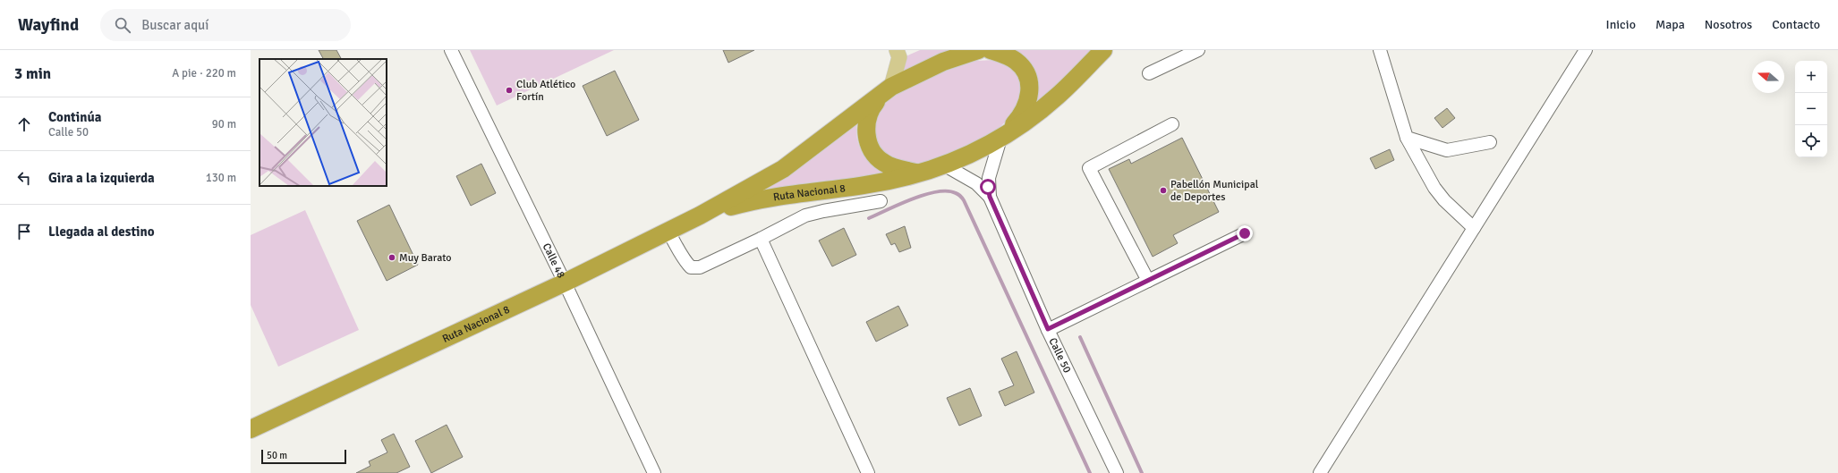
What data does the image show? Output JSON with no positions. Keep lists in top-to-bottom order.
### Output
{
  "streets": {
    "highway": ["Ruta Nacional 8"],
    "street": ["Calle 48", "Calle 50"]
  },
  "crossings": [
    ["Ruta Nacional 8", "Calle 48"],
    ["Ruta Nacional 8", "Calle 50"]
  ],
  "places": ["Club Atlético Fortín", "Pabellón Municipal de Deportes", "Muy Barato"],
  "scale_bar": "50 m",
  "north": "left",
  "page": {
    "header": "Wayfind",
    "search": "Buscar aquí",
    "nav": [
      "Inicio",
      "Mapa",
      "Nosotros",
      "Contacto"
    ],
    "heading": ["3 min", "A pie · 220 m"],
    "map_buttons": ["+", "−"],
    "list": [
      ["Continúa", "Calle 50", "90 m"],
      ["Gira a la izquierda", "130 m"],
      "Llegada al destino"
    ],
    "scale": "50 m"
  }
}
